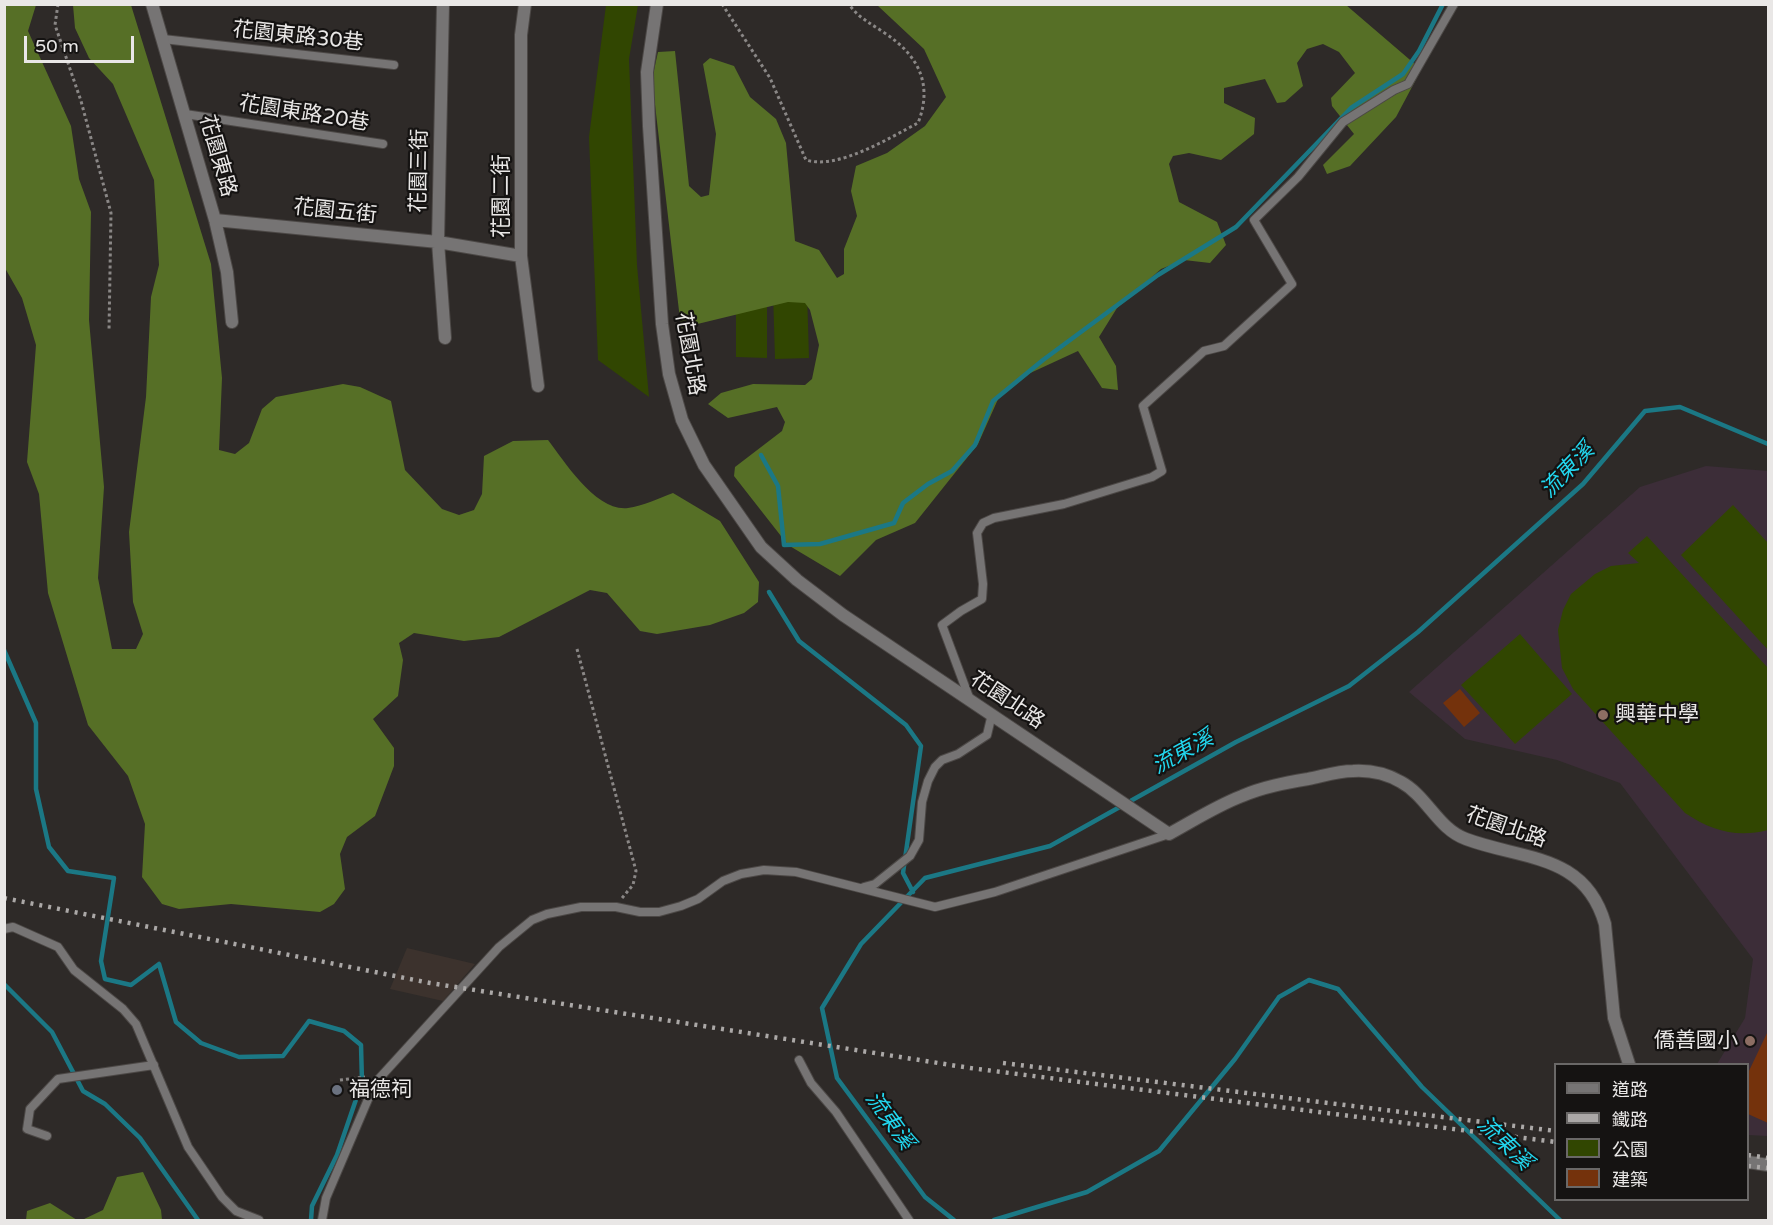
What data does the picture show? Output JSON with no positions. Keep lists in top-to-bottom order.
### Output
{
  "streets": {
    "street": [
      "花園東路",
      "花園三街",
      "花園二街",
      "花園五街",
      "花園北路"
    ],
    "lane": ["花園東路30巷", "花園東路20巷"]
  },
  "crossings": [
    ["花園東路30巷", "花園東路"],
    ["花園東路20巷", "花園東路"],
    ["花園東路", "花園五街"],
    ["花園三街", "花園五街"],
    ["花園二街", "花園五街"]
  ],
  "water": ["流東溪"],
  "places": ["興華中學", "僑善國小", "福德祠"],
  "legend": [
    "道路",
    "鐵路",
    "公園",
    "建築"
  ],
  "scale_bar": "50 m"
}
